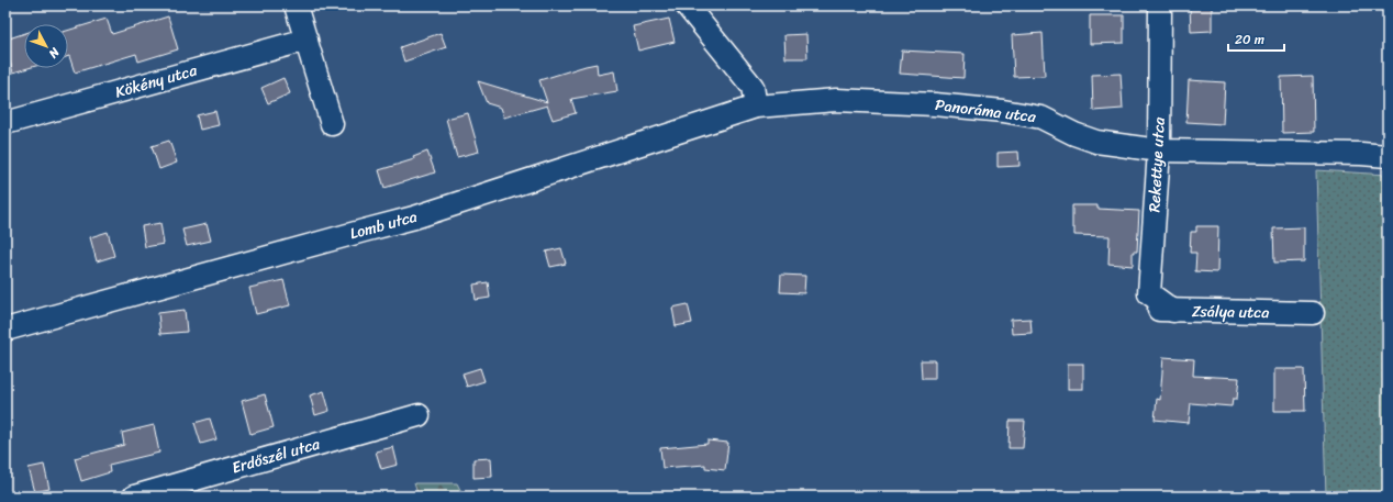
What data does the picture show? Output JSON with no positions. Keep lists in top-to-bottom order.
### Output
{
  "streets": {
    "street": [
      "Kökény utca",
      "Panoráma utca",
      "Rekettye utca",
      "Lomb utca",
      "Zsálya utca",
      "Erdőszél utca"
    ]
  },
  "crossings": [
    ["Panoráma utca", "Rekettye utca"],
    ["Panoráma utca", "Lomb utca"],
    ["Rekettye utca", "Zsálya utca"]
  ],
  "scale_bar": "20 m",
  "north": "bottom right"
}
